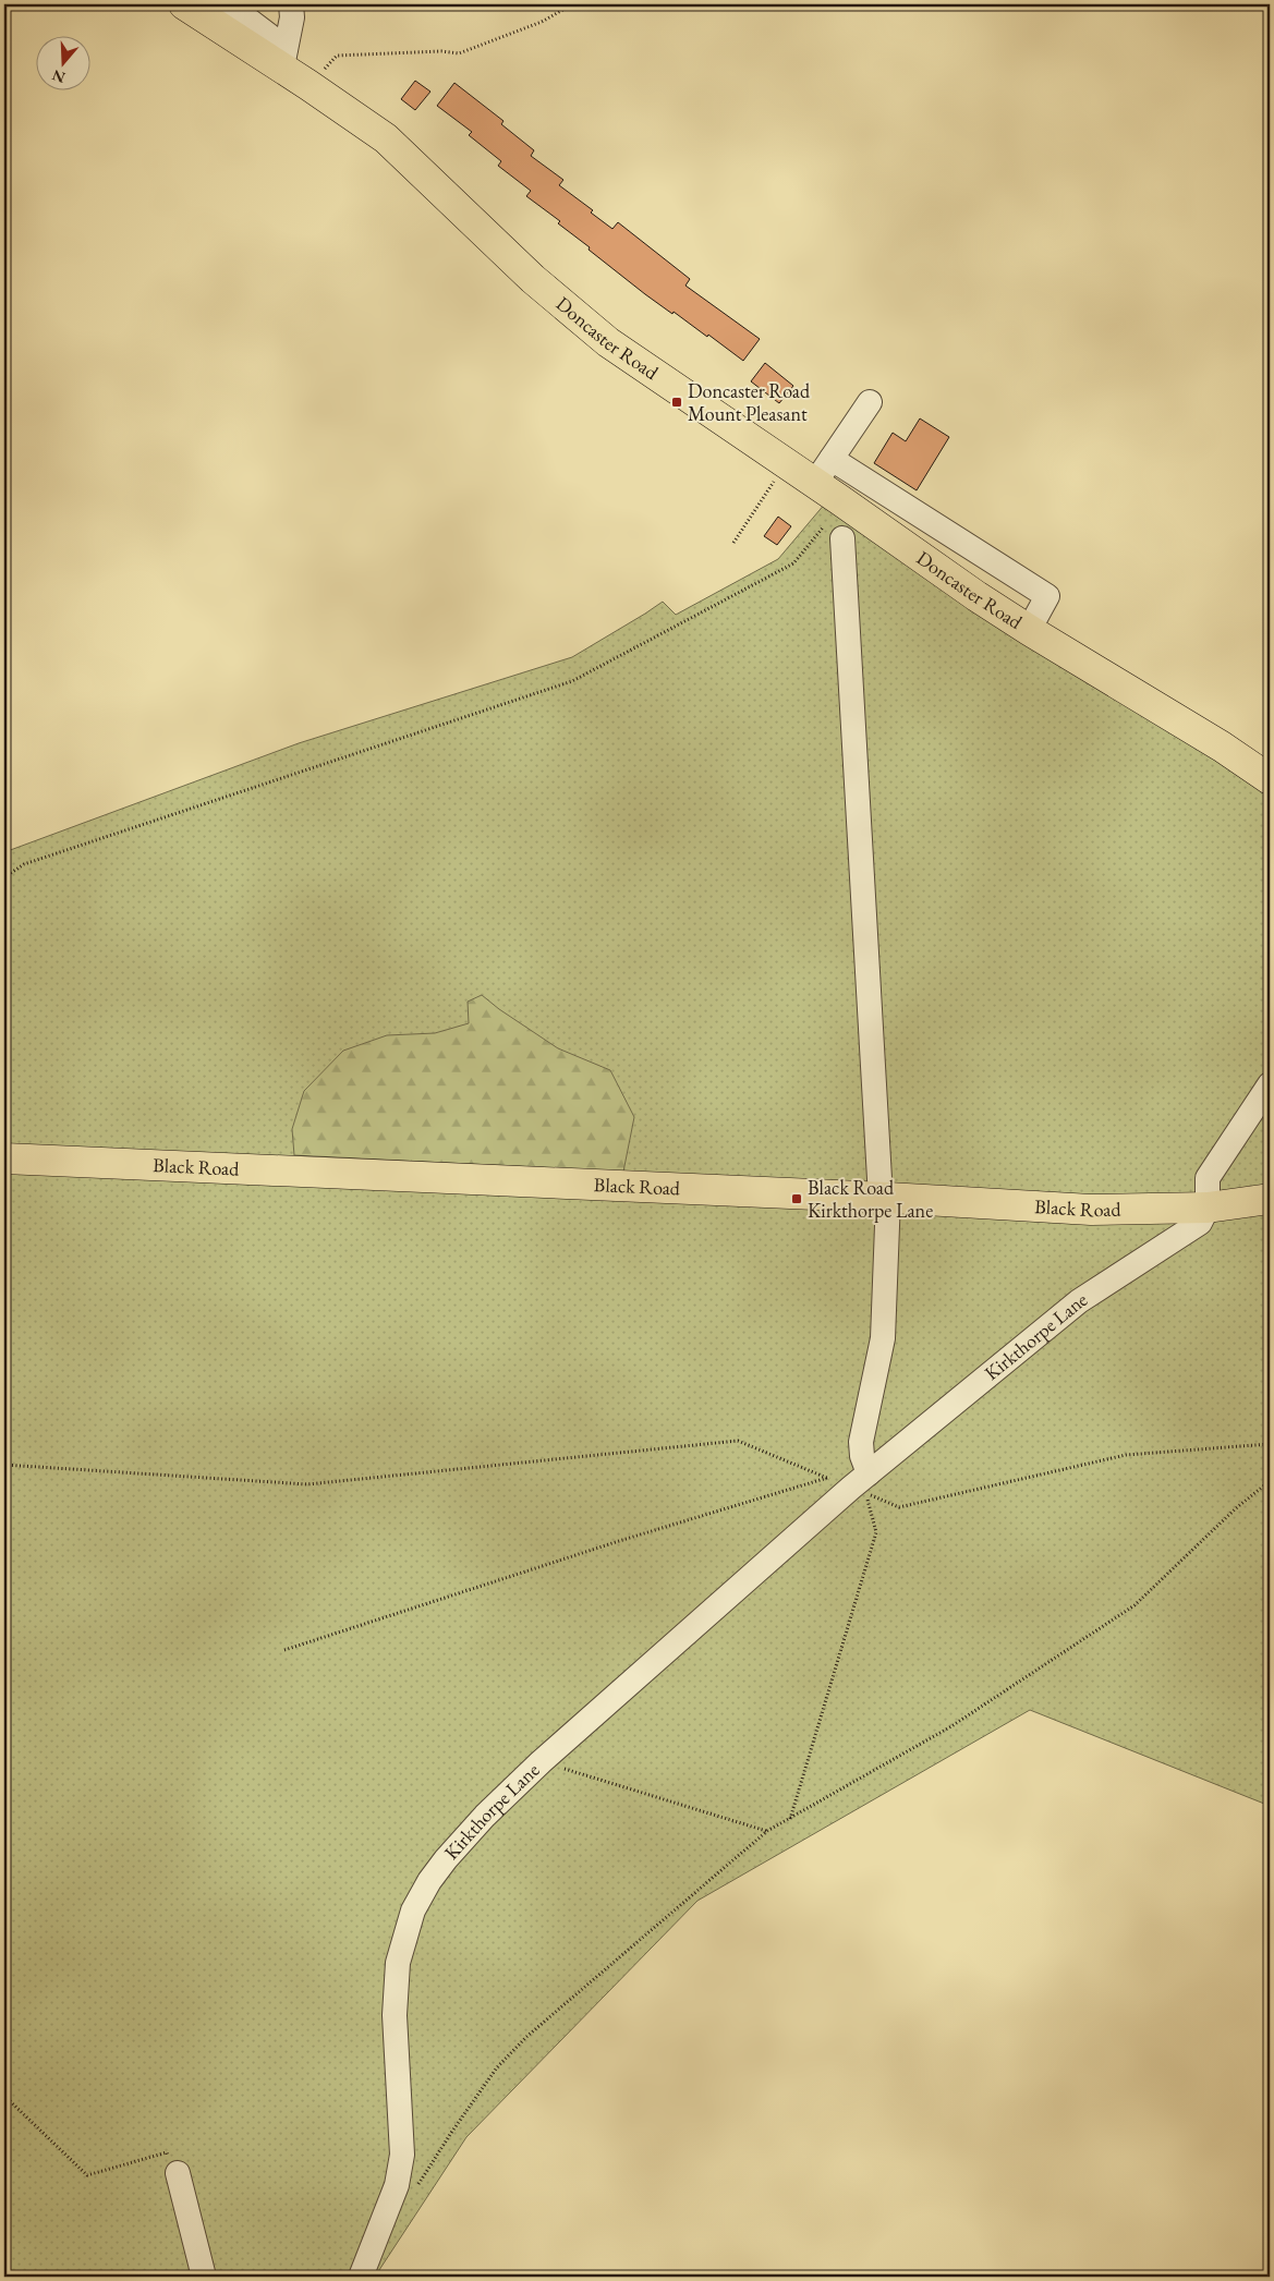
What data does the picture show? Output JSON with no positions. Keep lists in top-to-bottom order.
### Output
{
  "streets": {
    "main road": ["Doncaster Road", "Black Road"],
    "street": ["Kirkthorpe Lane"]
  },
  "crossings": [
    ["Black Road", "Kirkthorpe Lane"]
  ],
  "places": {
    "transit": ["Doncaster Road Mount Pleasant", "Black Road Kirkthorpe Lane"]
  },
  "north": "bottom"
}
